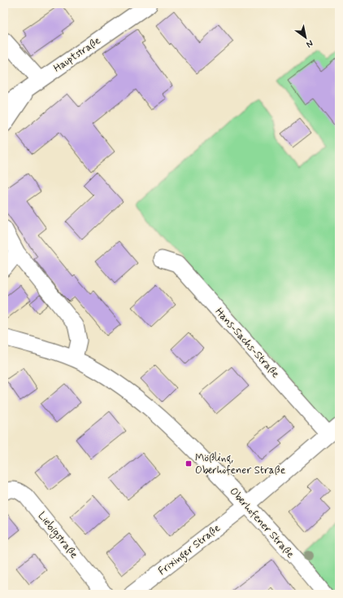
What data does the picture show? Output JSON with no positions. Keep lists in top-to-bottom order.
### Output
{
  "streets": {
    "street": [
      "Hauptstraße",
      "Hans-Sachs-Straße",
      "Oberhofener Straße",
      "Liebigstraße",
      "Frixinger Straße"
    ]
  },
  "crossings": [
    ["Hans-Sachs-Straße", "Frixinger Straße"],
    ["Oberhofener Straße", "Frixinger Straße"]
  ],
  "places": {
    "transit": ["Mößling, Oberhofener Straße"]
  },
  "north": "bottom right"
}
